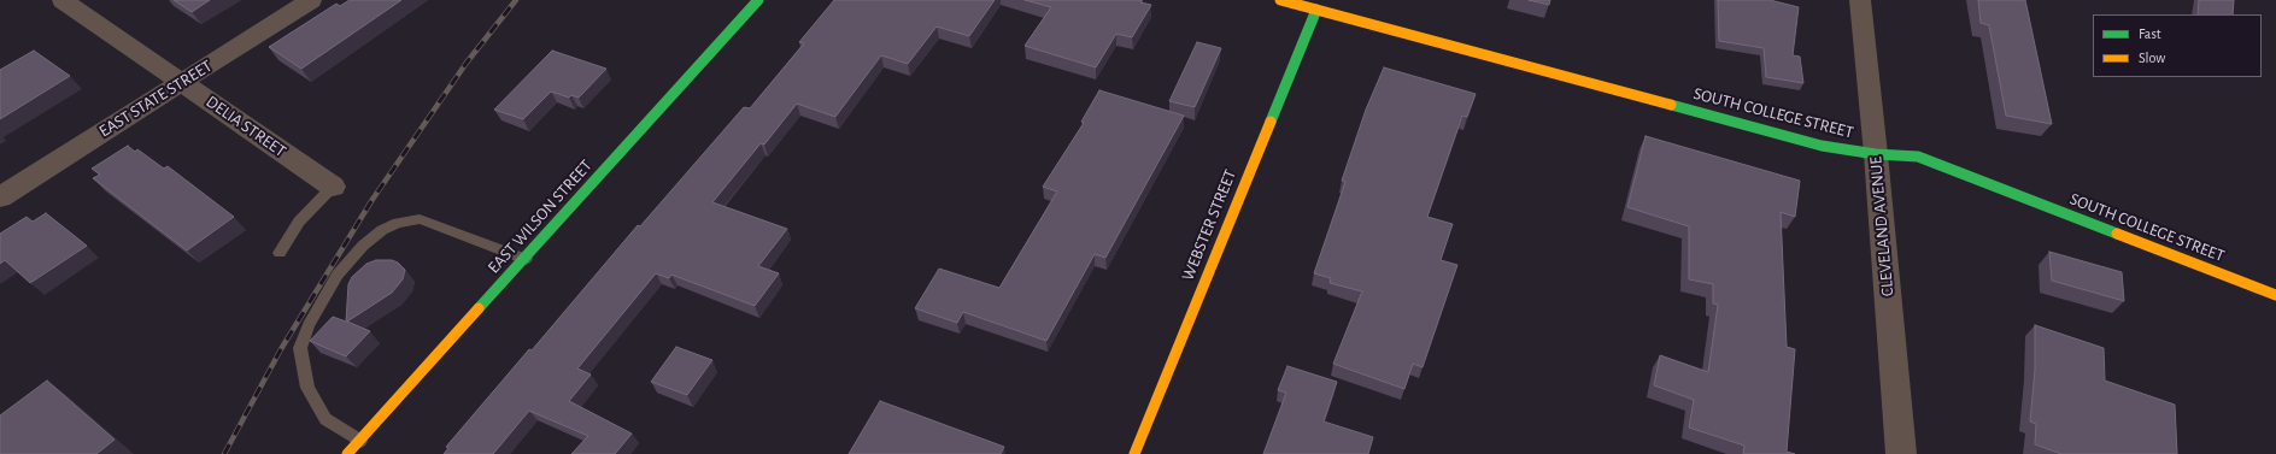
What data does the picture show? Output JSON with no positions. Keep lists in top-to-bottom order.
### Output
{
  "streets": {
    "street": [
      "EAST STATE STREET",
      "SOUTH COLLEGE STREET",
      "DELIA STREET",
      "EAST WILSON STREET",
      "WEBSTER STREET",
      "CLEVELAND AVENUE"
    ]
  },
  "crossings": [
    ["EAST STATE STREET", "DELIA STREET"],
    ["SOUTH COLLEGE STREET", "WEBSTER STREET"],
    ["SOUTH COLLEGE STREET", "CLEVELAND AVENUE"]
  ],
  "legend": ["Fast", "Slow"]
}
